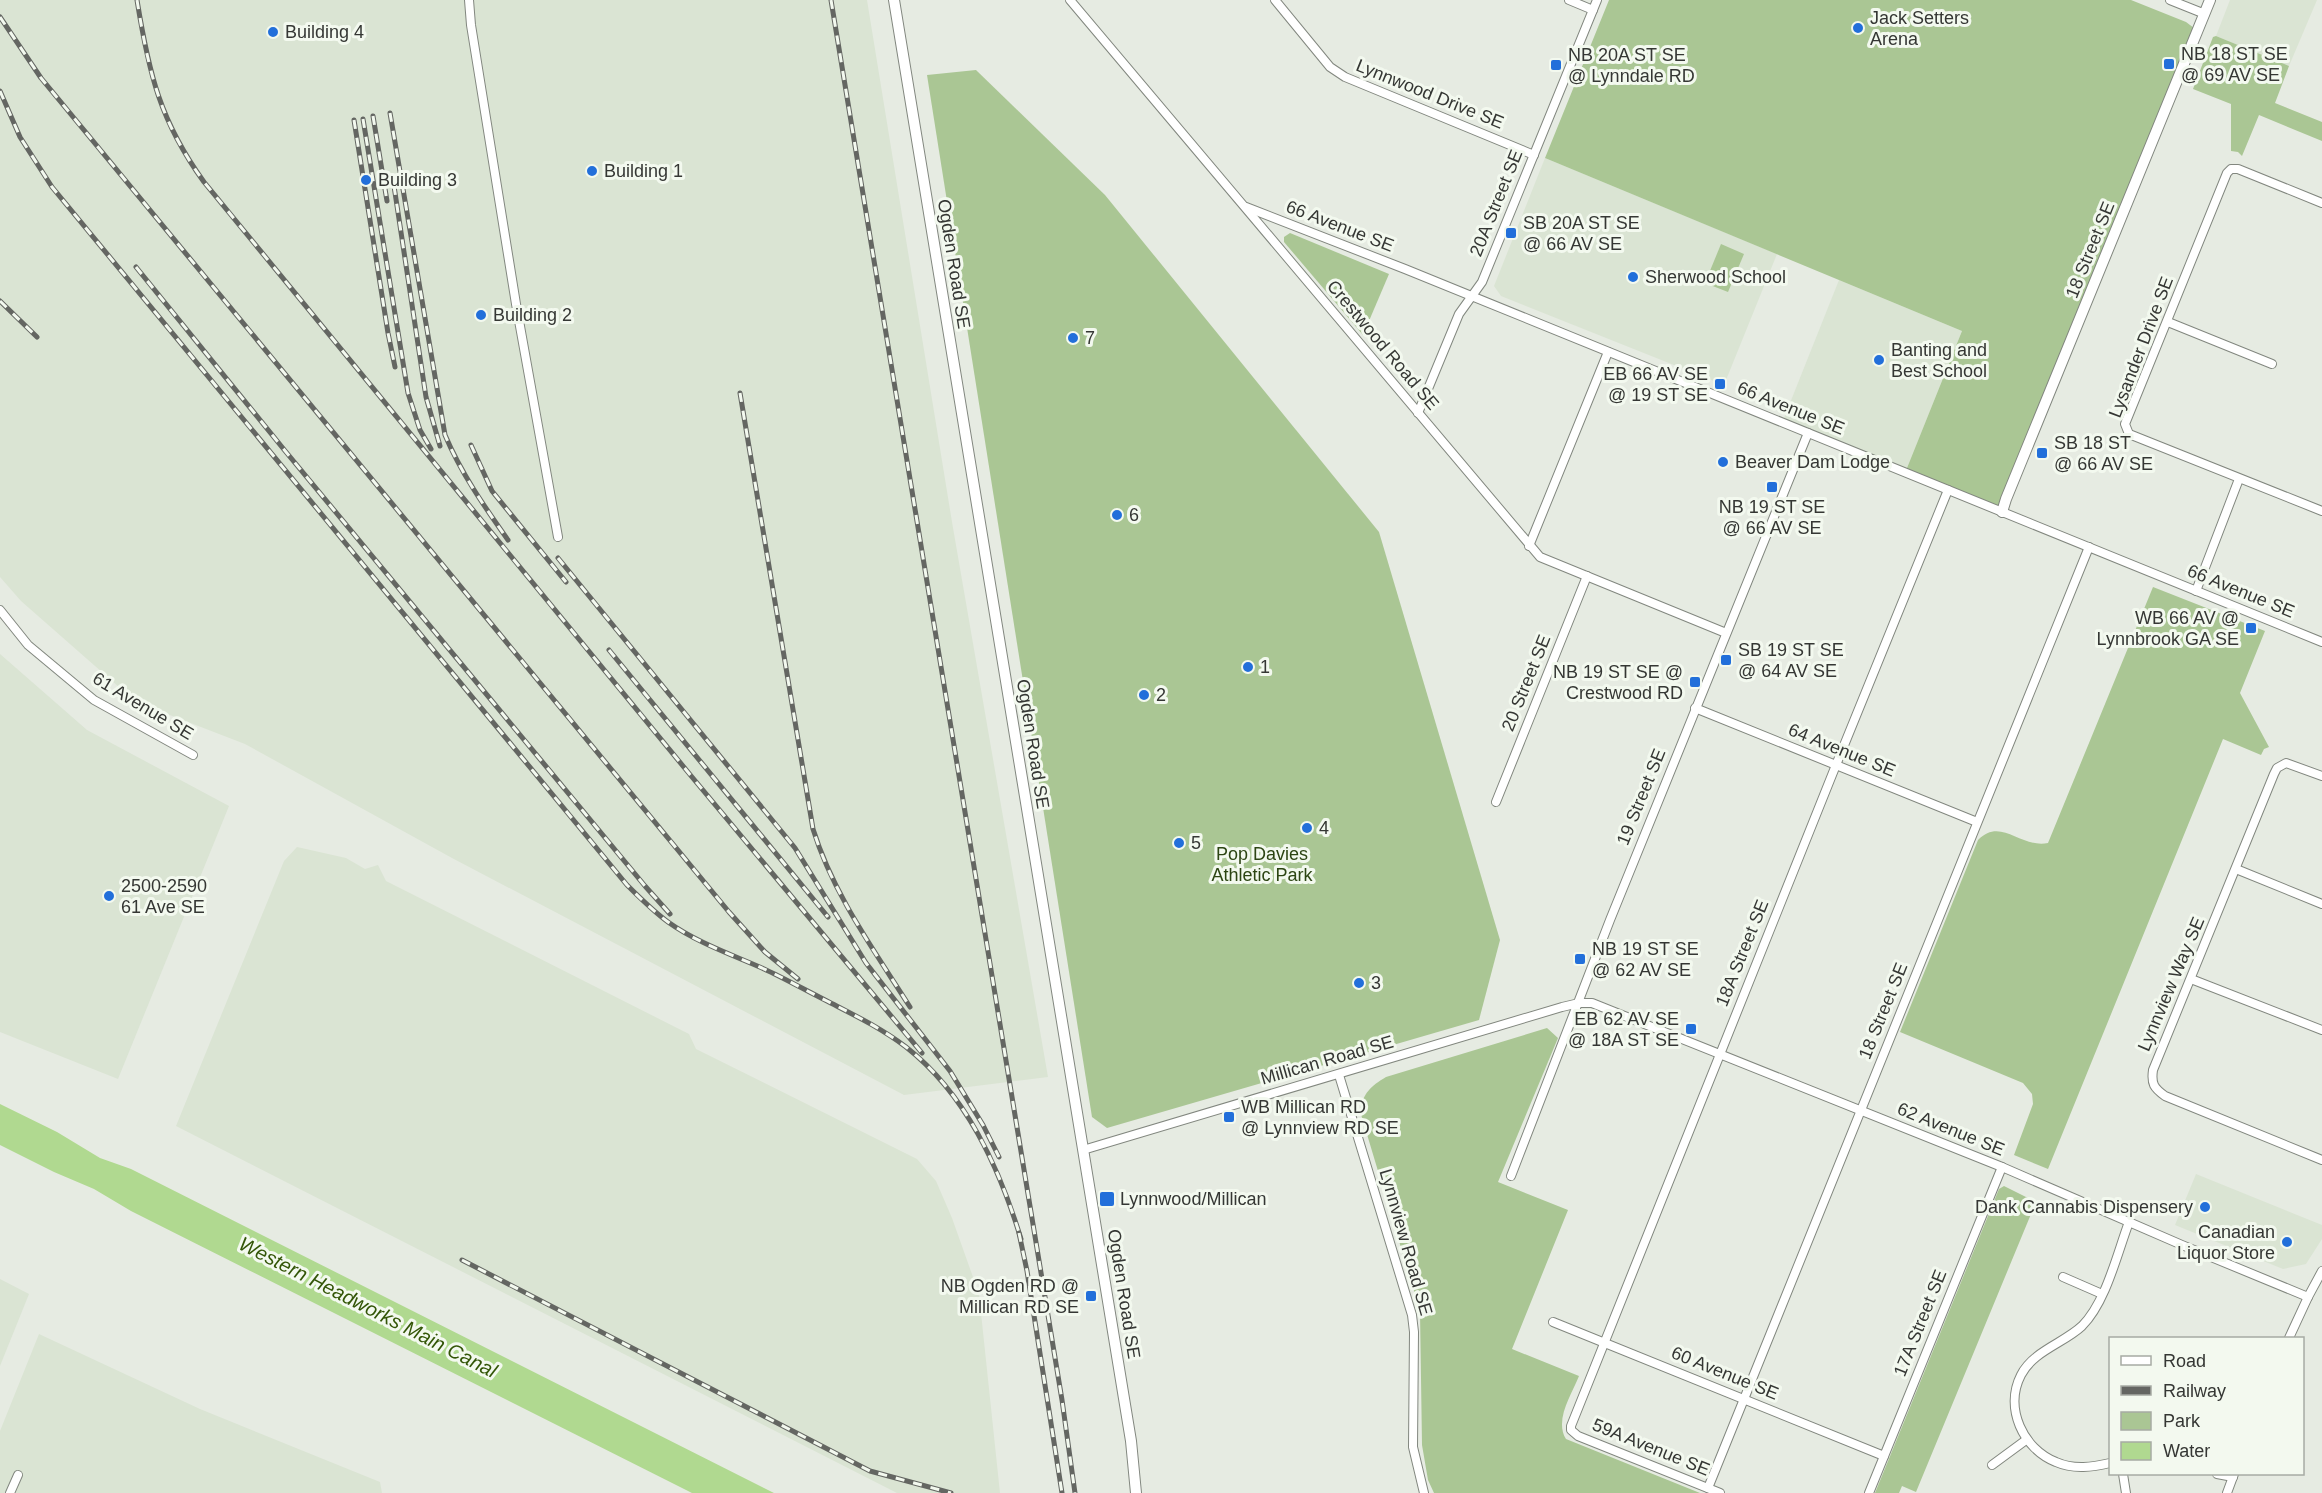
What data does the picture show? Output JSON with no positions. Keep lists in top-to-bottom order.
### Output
{
  "streets": {
    "street": [
      "Lynnwood Drive SE",
      "20A Street SE",
      "66 Avenue SE",
      "18 Street SE",
      "Ogden Road SE",
      "Crestwood Road SE",
      "Lysander Drive SE",
      "20 Street SE",
      "61 Avenue SE",
      "64 Avenue SE",
      "19 Street SE",
      "18A Street SE",
      "Lynnview Way SE",
      "Millican Road SE",
      "62 Avenue SE",
      "Lynnview Road SE",
      "17A Street SE",
      "60 Avenue SE",
      "59A Avenue SE"
    ]
  },
  "crossings": [
    ["Lynnwood Drive SE", "20A Street SE"],
    ["20A Street SE", "66 Avenue SE"],
    ["20A Street SE", "Crestwood Road SE"],
    ["66 Avenue SE", "18 Street SE"],
    ["66 Avenue SE", "Crestwood Road SE"],
    ["66 Avenue SE", "19 Street SE"],
    ["66 Avenue SE", "18A Street SE"],
    ["18 Street SE", "64 Avenue SE"],
    ["18 Street SE", "62 Avenue SE"],
    ["18 Street SE", "60 Avenue SE"],
    ["18 Street SE", "59A Avenue SE"],
    ["Ogden Road SE", "Millican Road SE"],
    ["Crestwood Road SE", "20 Street SE"],
    ["Crestwood Road SE", "19 Street SE"],
    ["64 Avenue SE", "19 Street SE"],
    ["64 Avenue SE", "18A Street SE"],
    ["19 Street SE", "Millican Road SE"],
    ["19 Street SE", "62 Avenue SE"],
    ["18A Street SE", "62 Avenue SE"],
    ["18A Street SE", "60 Avenue SE"],
    ["18A Street SE", "59A Avenue SE"],
    ["Millican Road SE", "62 Avenue SE"],
    ["Millican Road SE", "Lynnview Road SE"],
    ["62 Avenue SE", "17A Street SE"],
    ["17A Street SE", "60 Avenue SE"]
  ],
  "water": ["Western Headworks Main Canal"],
  "parks": ["Pop Davies Athletic Park"],
  "places": {
    "other": [
      "Jack Setters Arena",
      "Building 4",
      "Building 1",
      "Building 3",
      "Sherwood School",
      "Building 2",
      "7",
      "Banting and Best School",
      "Beaver Dam Lodge",
      "6",
      "1",
      "2",
      "4",
      "5",
      "2500-2590 61 Ave SE",
      "3",
      "Dank Cannabis Dispensery",
      "Canadian Liquor Store"
    ],
    "transit": [
      "NB 18 ST SE @ 69 AV SE",
      "NB 20A ST SE @ Lynndale RD",
      "SB 20A ST SE @ 66 AV SE",
      "EB 66 AV SE @ 19 ST SE",
      "SB 18 ST @ 66 AV SE",
      "NB 19 ST SE @ 66 AV SE",
      "WB 66 AV @ Lynnbrook GA SE",
      "SB 19 ST SE @ 64 AV SE",
      "NB 19 ST SE @ Crestwood RD",
      "NB 19 ST SE @ 62 AV SE",
      "EB 62 AV SE @ 18A ST SE",
      "WB Millican RD @ Lynnview RD SE",
      "Lynnwood/Millican",
      "NB Ogden RD @ Millican RD SE"
    ]
  },
  "legend": [
    "Road",
    "Railway",
    "Park",
    "Water"
  ]
}
